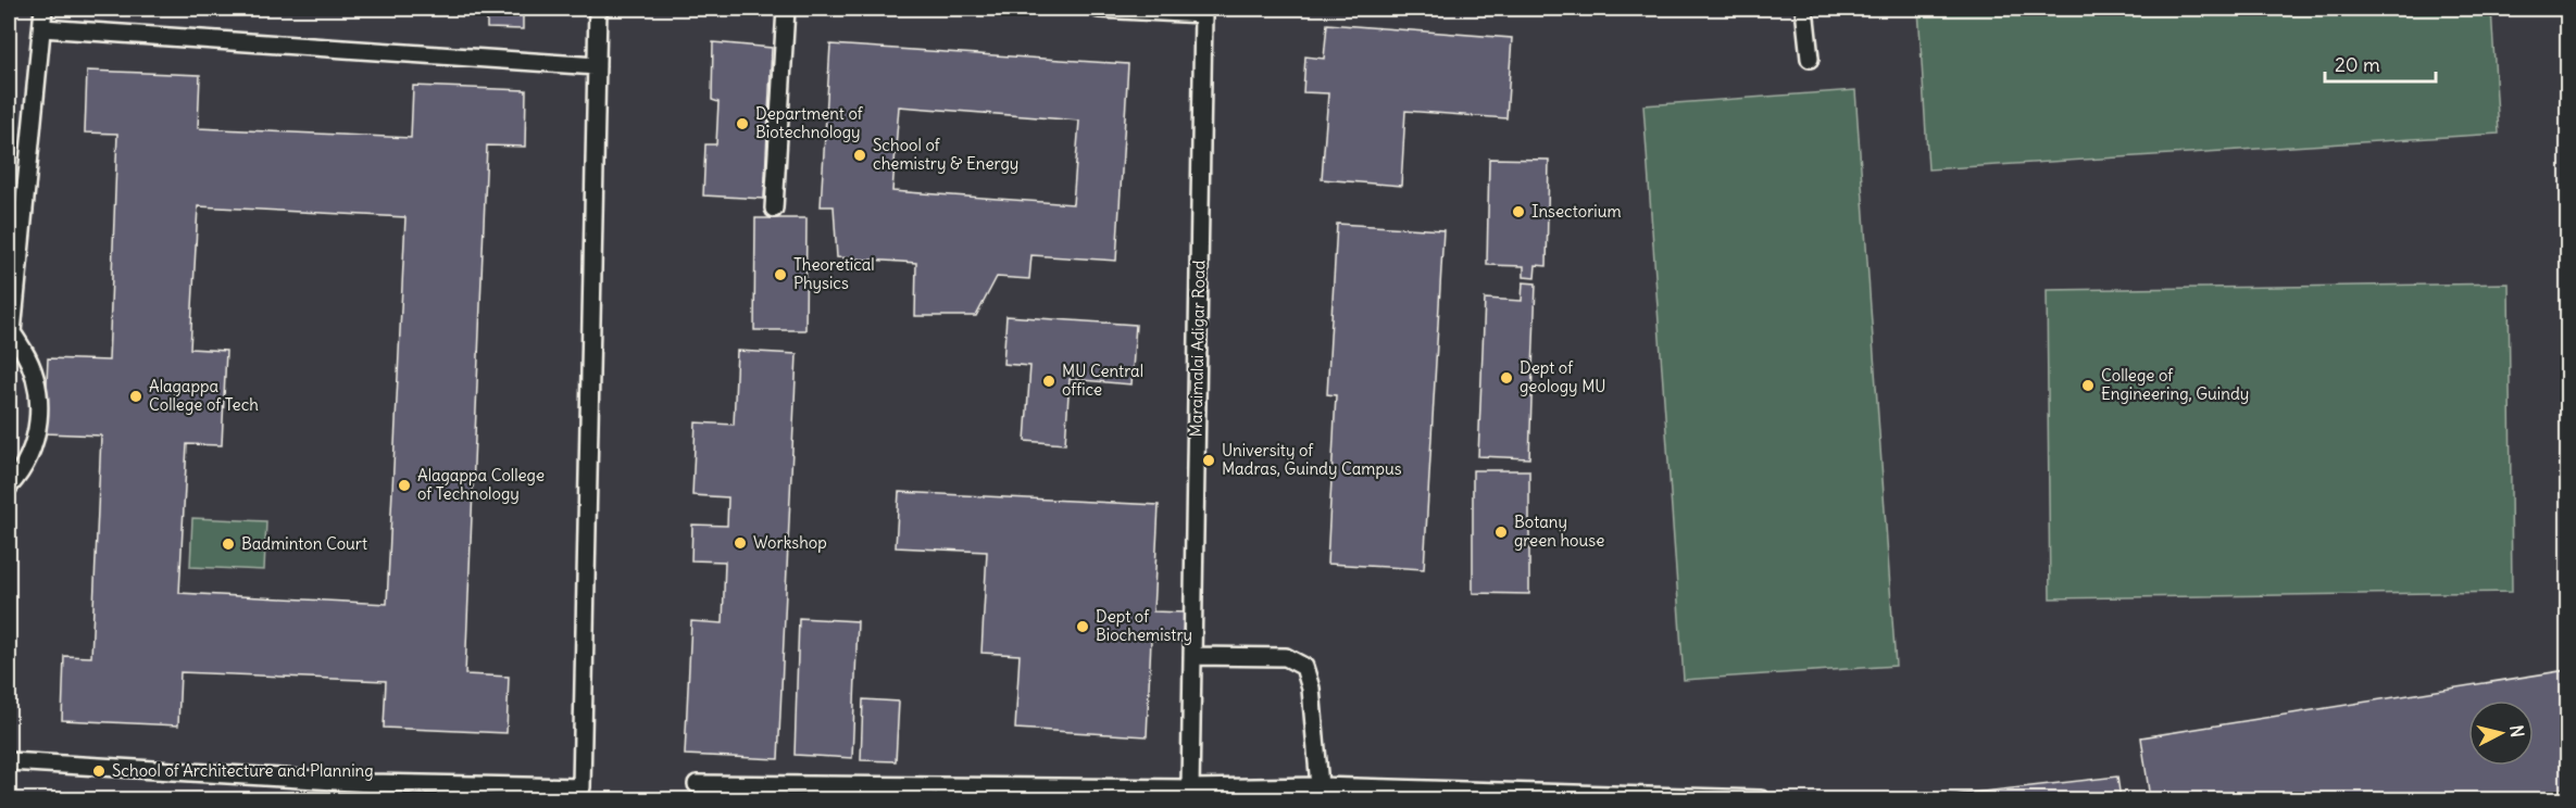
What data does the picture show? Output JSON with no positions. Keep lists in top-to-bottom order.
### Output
{
  "streets": {
    "lane": ["Maraimalai Adigar Road"]
  },
  "places": [
    "Department of Biotechnology",
    "School of chemistry & Energy",
    "Insectorium",
    "Theoretical Physics",
    "Dept of geology MU",
    "MU Central office",
    "College of Engineering, Guindy",
    "Alagappa College of Tech",
    "University of Madras, Guindy Campus",
    "Alagappa College of Technology",
    "Botany green house",
    "Workshop",
    "Badminton Court",
    "Dept of Biochemistry",
    "School of Architecture and Planning"
  ],
  "scale_bar": "20 m",
  "north": "right"
}
